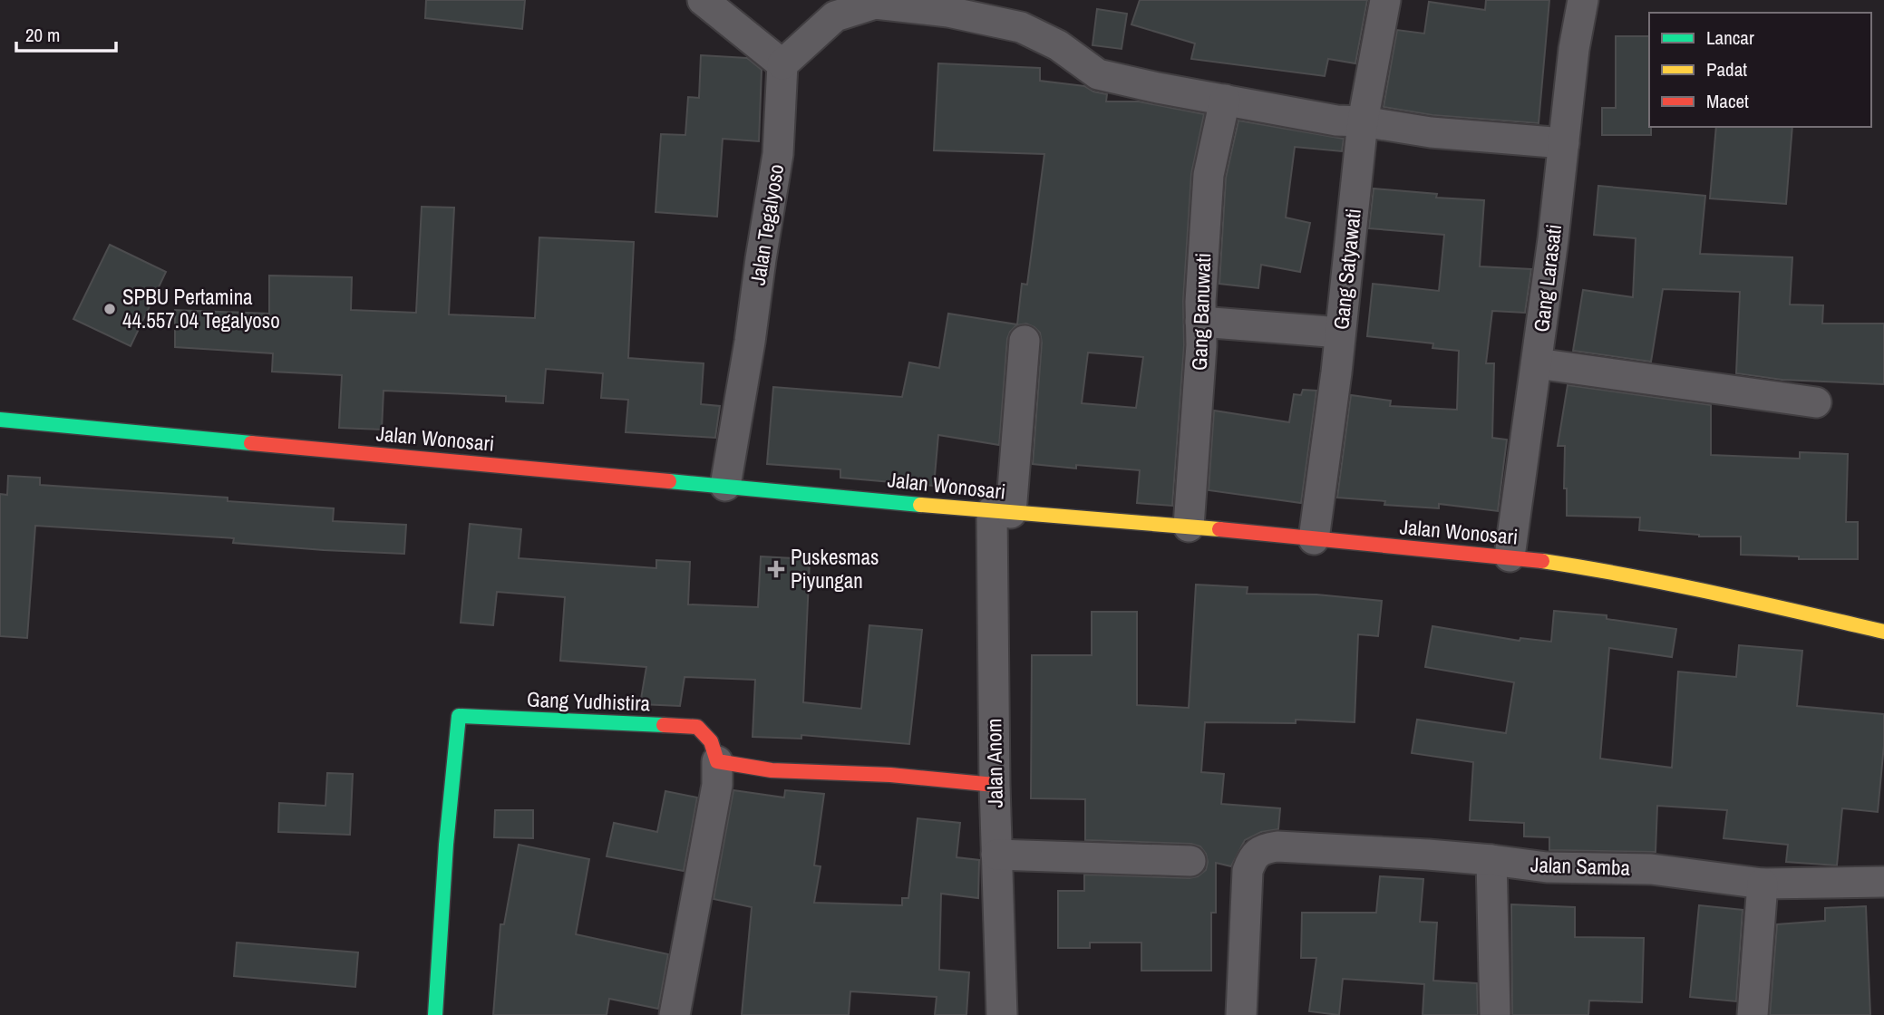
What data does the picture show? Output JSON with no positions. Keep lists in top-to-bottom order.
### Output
{
  "streets": {
    "main road": ["Jalan Wonosari", "Gang Yudhistira"],
    "street": [
      "Jalan Tegalyoso",
      "Gang Satyawati",
      "Gang Larasati",
      "Gang Banuwati",
      "Jalan Anom",
      "Jalan Samba"
    ]
  },
  "crossings": [
    ["Jalan Tegalyoso", "Jalan Wonosari"],
    ["Gang Satyawati", "Jalan Wonosari"],
    ["Gang Larasati", "Jalan Wonosari"],
    ["Gang Banuwati", "Jalan Wonosari"],
    ["Jalan Wonosari", "Jalan Anom"]
  ],
  "places": {
    "other": ["SPBU Pertamina 44.557.04 Tegalyoso"],
    "health": ["Puskesmas Piyungan"]
  },
  "legend": ["Lancar", "Padat", "Macet"],
  "scale_bar": "20 m"
}
